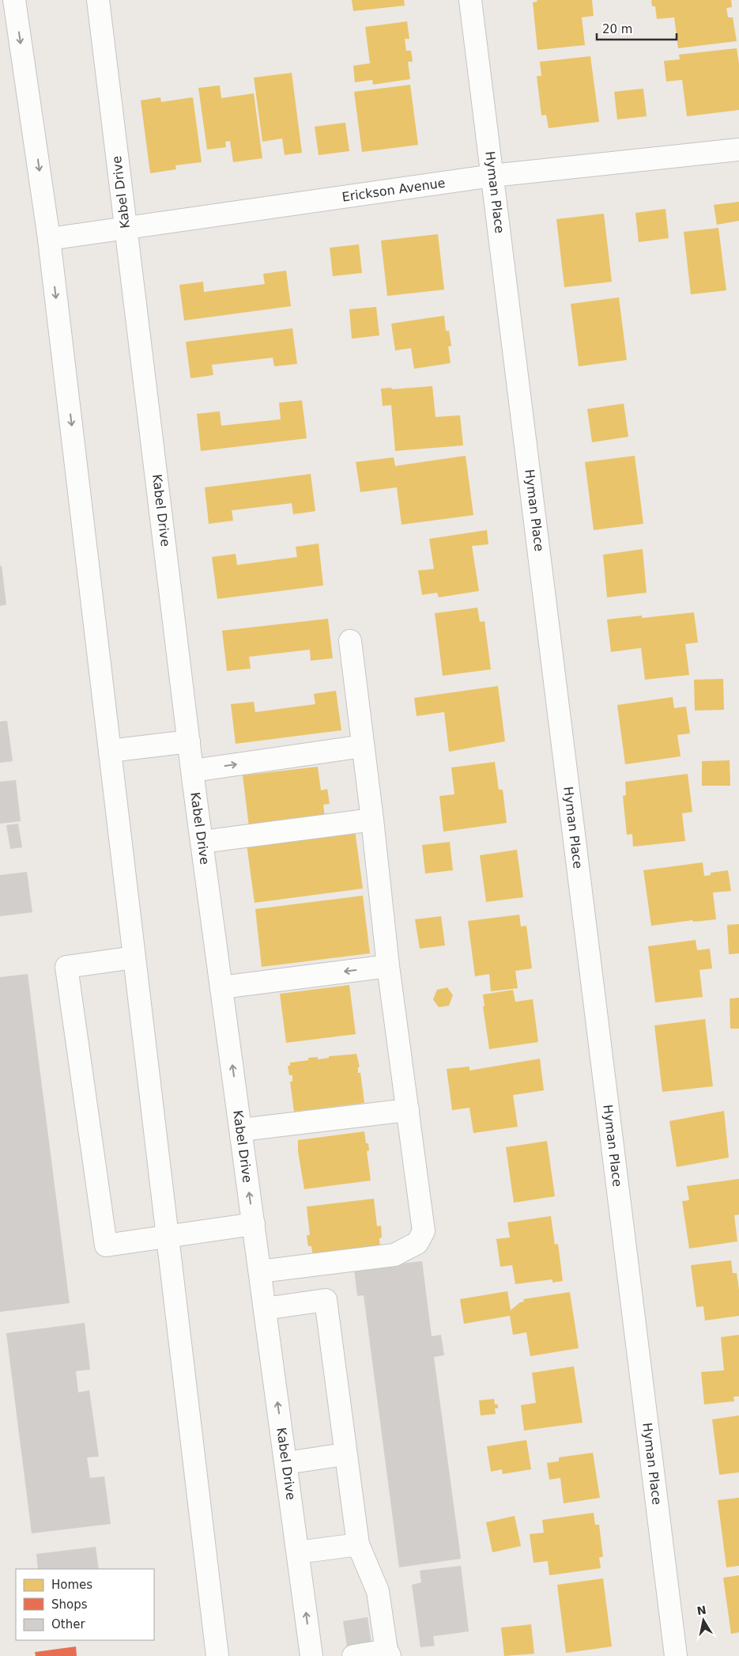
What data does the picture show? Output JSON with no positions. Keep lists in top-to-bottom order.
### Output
{
  "streets": {
    "street": ["Erickson Avenue", "Kabel Drive", "Hyman Place"]
  },
  "crossings": [
    ["Erickson Avenue", "Kabel Drive"],
    ["Erickson Avenue", "Hyman Place"]
  ],
  "legend": ["Homes", "Shops", "Other"],
  "scale_bar": "20 m",
  "north": "top"
}
